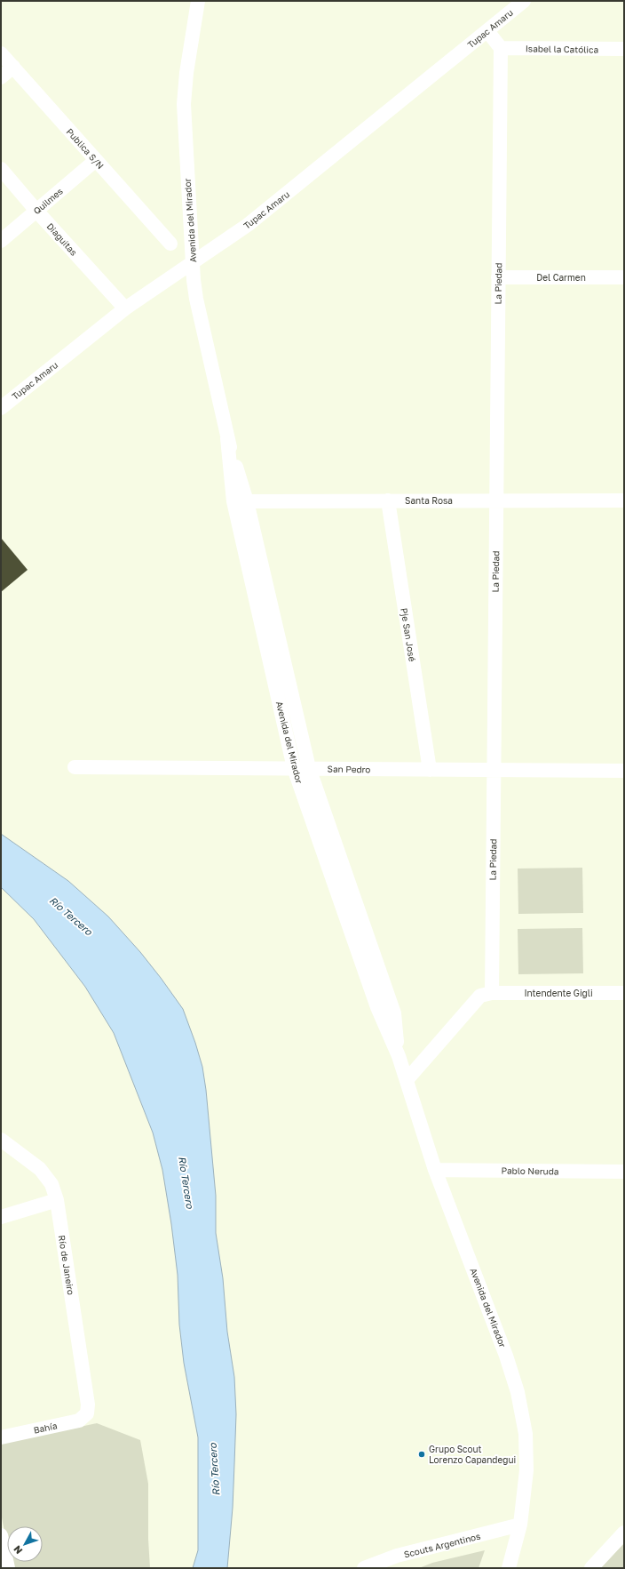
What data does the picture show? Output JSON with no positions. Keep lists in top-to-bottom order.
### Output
{
  "streets": {
    "street": [
      "Tupac Amaru",
      "Isabel la Católica",
      "Publica S/N",
      "Quilmes",
      "Avenida del Mirador",
      "Diaguitas",
      "Del Carmen",
      "La Piedad",
      "Santa Rosa",
      "Pje San José",
      "San Pedro",
      "Intendente Gigli",
      "Pablo Neruda",
      "Río de Janeiro",
      "Bahía",
      "Scouts Argentinos"
    ]
  },
  "crossings": [
    ["Tupac Amaru", "Avenida del Mirador"],
    ["Tupac Amaru", "Diaguitas"],
    ["Isabel la Católica", "La Piedad"],
    ["Publica S/N", "Quilmes"],
    ["Quilmes", "Diaguitas"],
    ["Avenida del Mirador", "Santa Rosa"],
    ["Avenida del Mirador", "San Pedro"],
    ["Avenida del Mirador", "Pablo Neruda"],
    ["Avenida del Mirador", "Scouts Argentinos"],
    ["Del Carmen", "La Piedad"],
    ["La Piedad", "Santa Rosa"],
    ["La Piedad", "San Pedro"],
    ["La Piedad", "Intendente Gigli"],
    ["Santa Rosa", "Pje San José"],
    ["Pje San José", "San Pedro"],
    ["Río de Janeiro", "Bahía"]
  ],
  "water": ["Río Tercero"],
  "places": ["Grupo Scout Lorenzo Capandegui"],
  "north": "bottom left"
}
